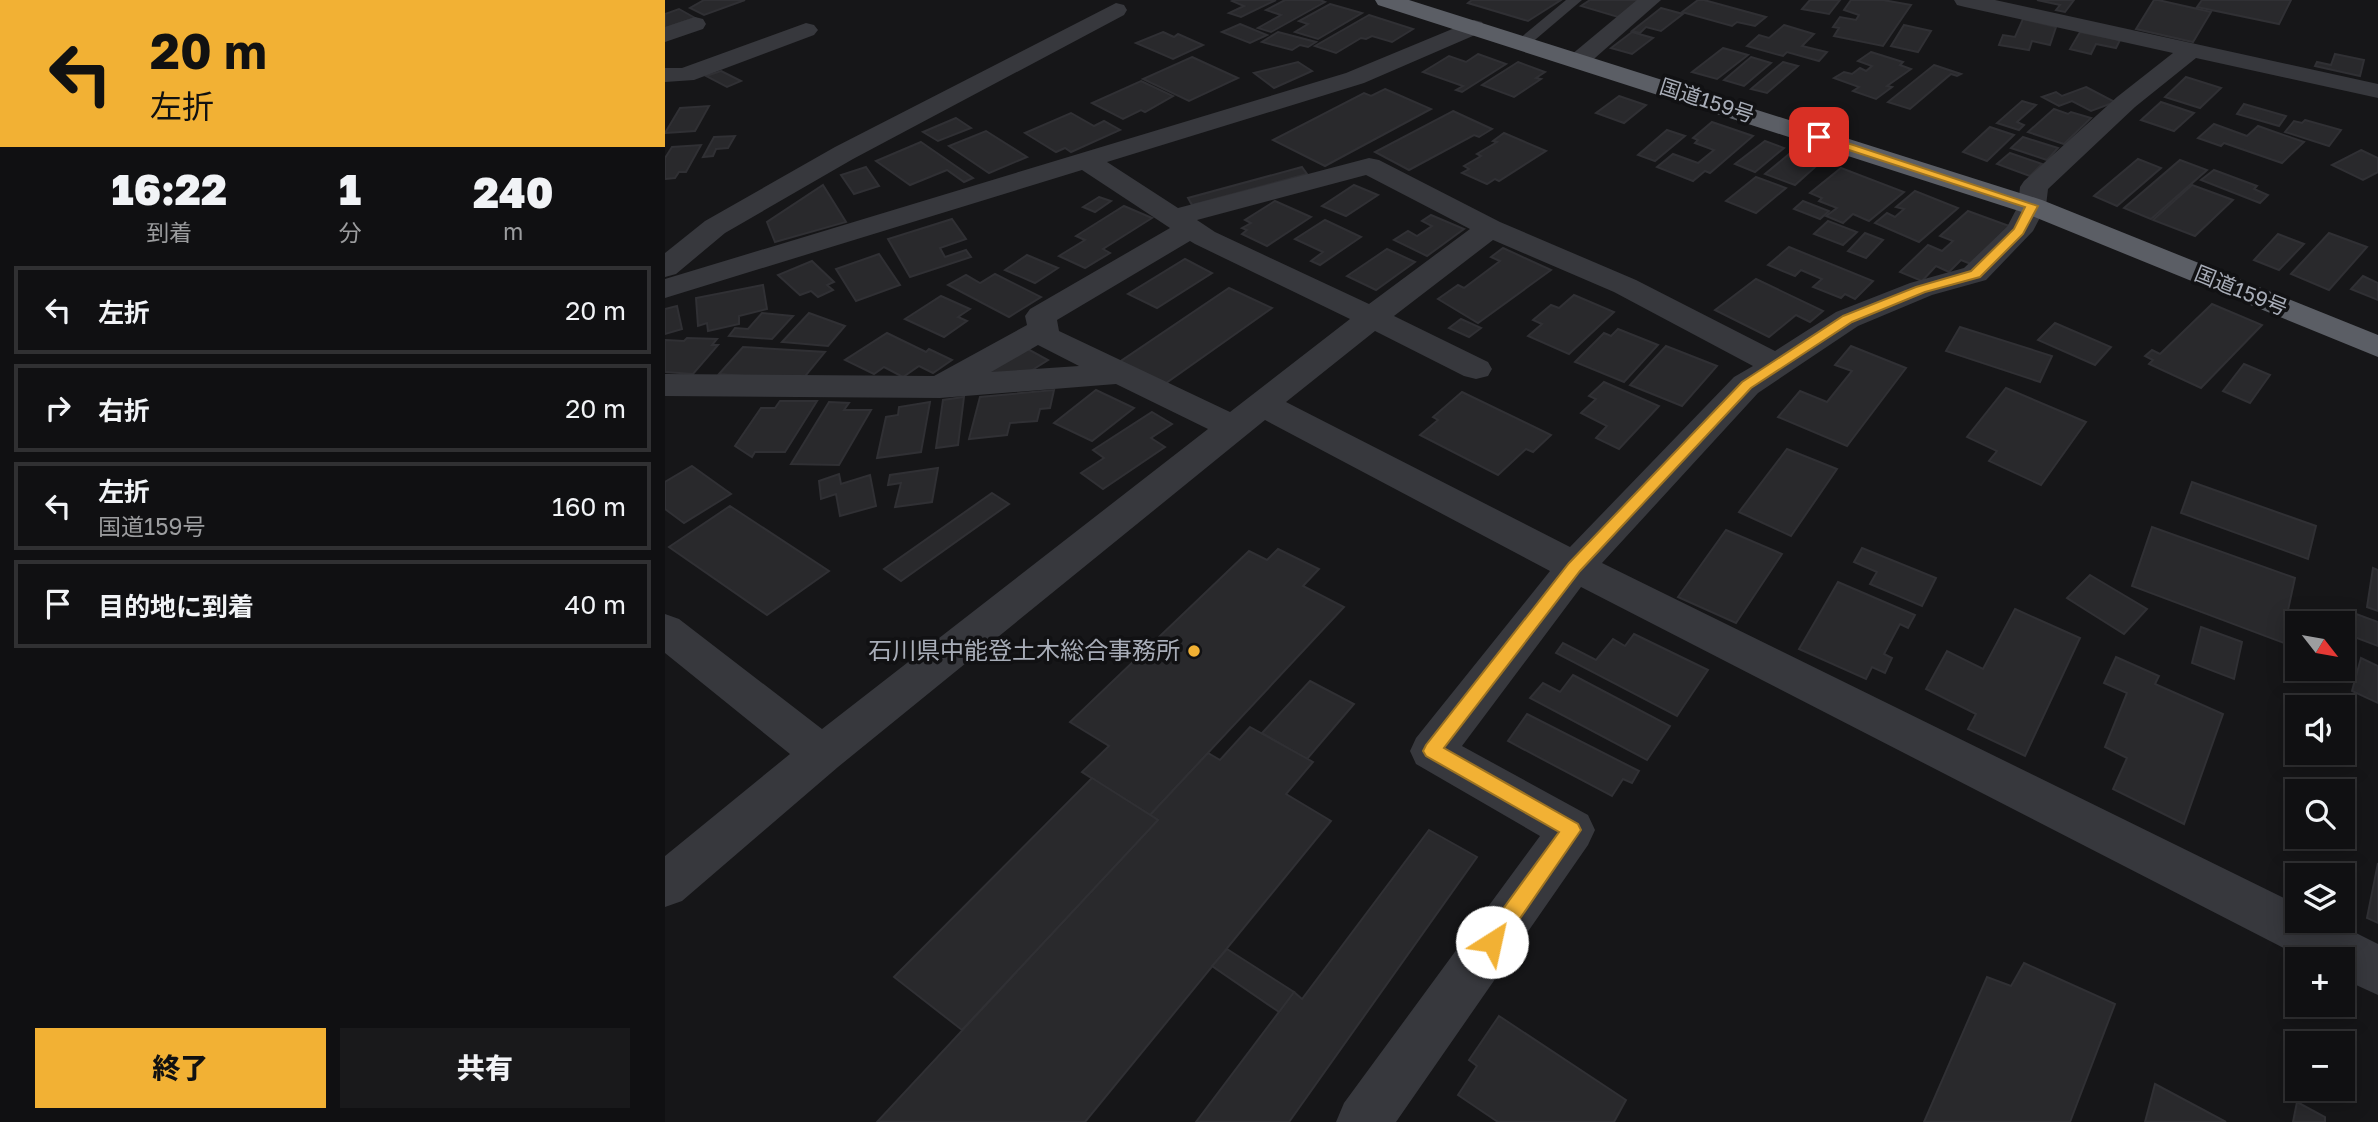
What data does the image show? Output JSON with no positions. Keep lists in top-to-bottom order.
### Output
{
  "streets": {
    "highway": ["国道159号"]
  },
  "places": ["石川県中能登土木総合事務所"],
  "north": "bottom right",
  "page": {
    "turn": ["20 m", "左折"],
    "eta": [
      "16:22",
      "到着",
      "1",
      "分",
      "240",
      "m"
    ],
    "list": [
      {
        "name": "左折",
        "value": "20 m"
      },
      {
        "name": "右折",
        "value": "20 m"
      },
      {
        "name": "左折",
        "note": "国道159号",
        "value": "160 m"
      },
      {
        "name": "目的地に到着",
        "value": "40 m"
      }
    ],
    "map_buttons": ["+", "−"],
    "buttons": ["終了", "共有"]
  }
}
